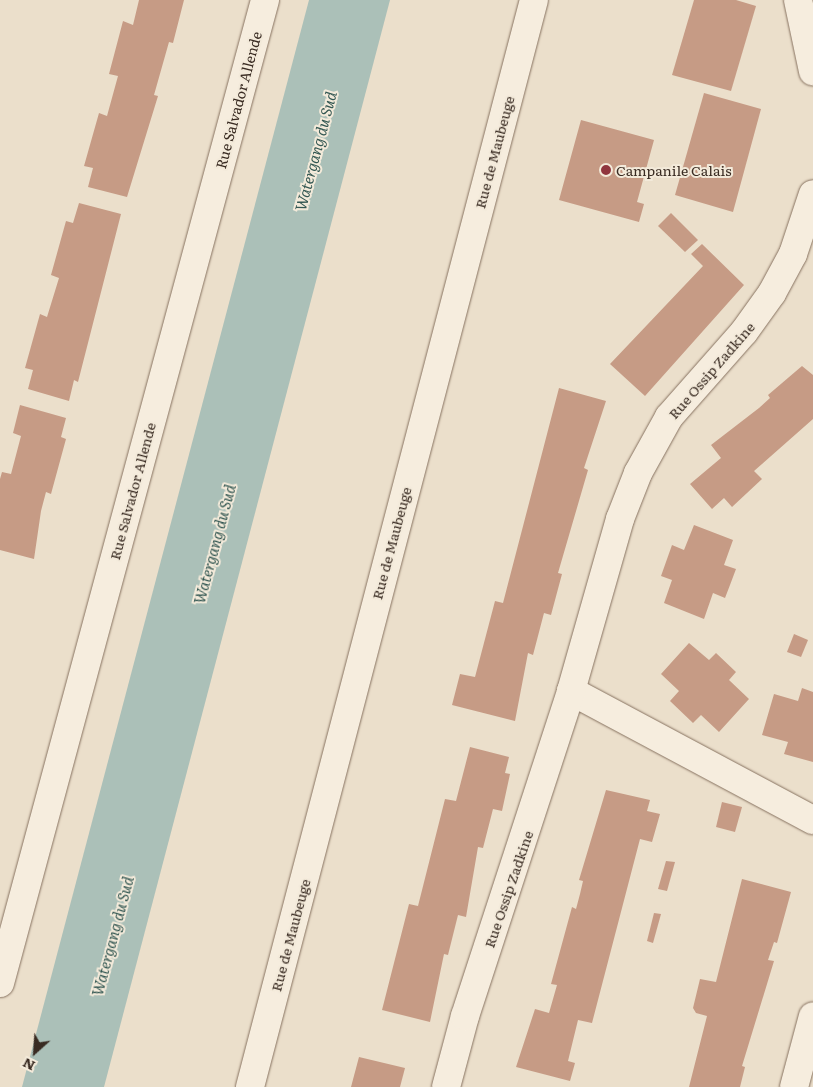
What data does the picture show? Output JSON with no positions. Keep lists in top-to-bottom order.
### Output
{
  "streets": {
    "street": ["Rue Salvador Allende", "Rue de Maubeuge", "Rue Ossip Zadkine"]
  },
  "water": ["Watergang du Sud"],
  "places": ["Campanile Calais"],
  "north": "bottom left"
}
